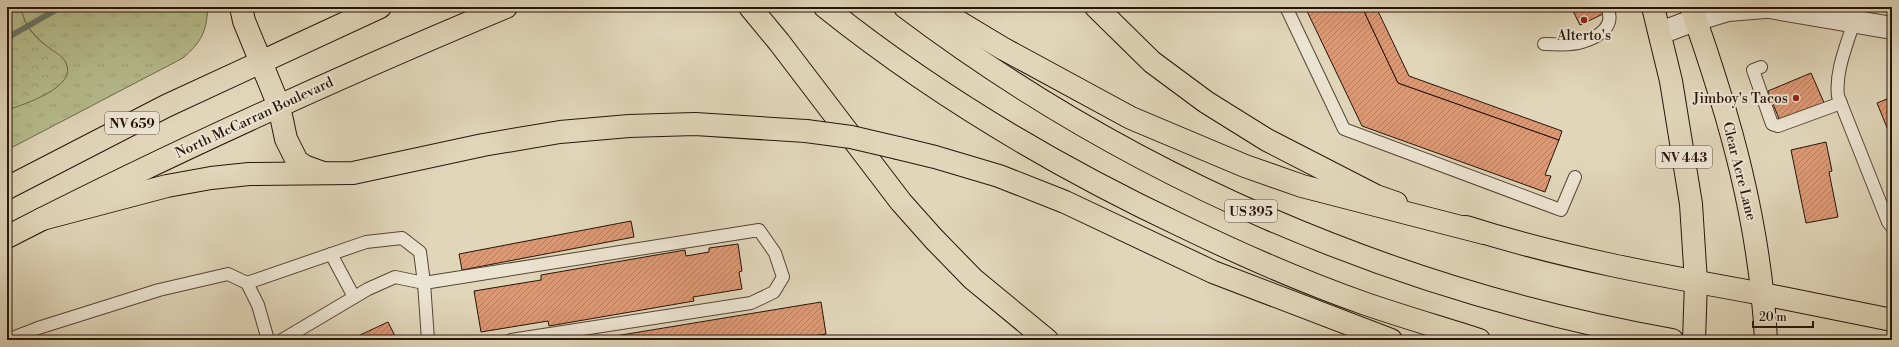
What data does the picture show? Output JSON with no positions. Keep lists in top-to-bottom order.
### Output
{
  "streets": {
    "main road": [
      "North McCarran Boulevard",
      "NV 659",
      "NV 443",
      "Clear Acre Lane",
      "US 395"
    ]
  },
  "places": ["Alterto's", "Jimboy's Tacos"],
  "scale_bar": "20 m"
}
